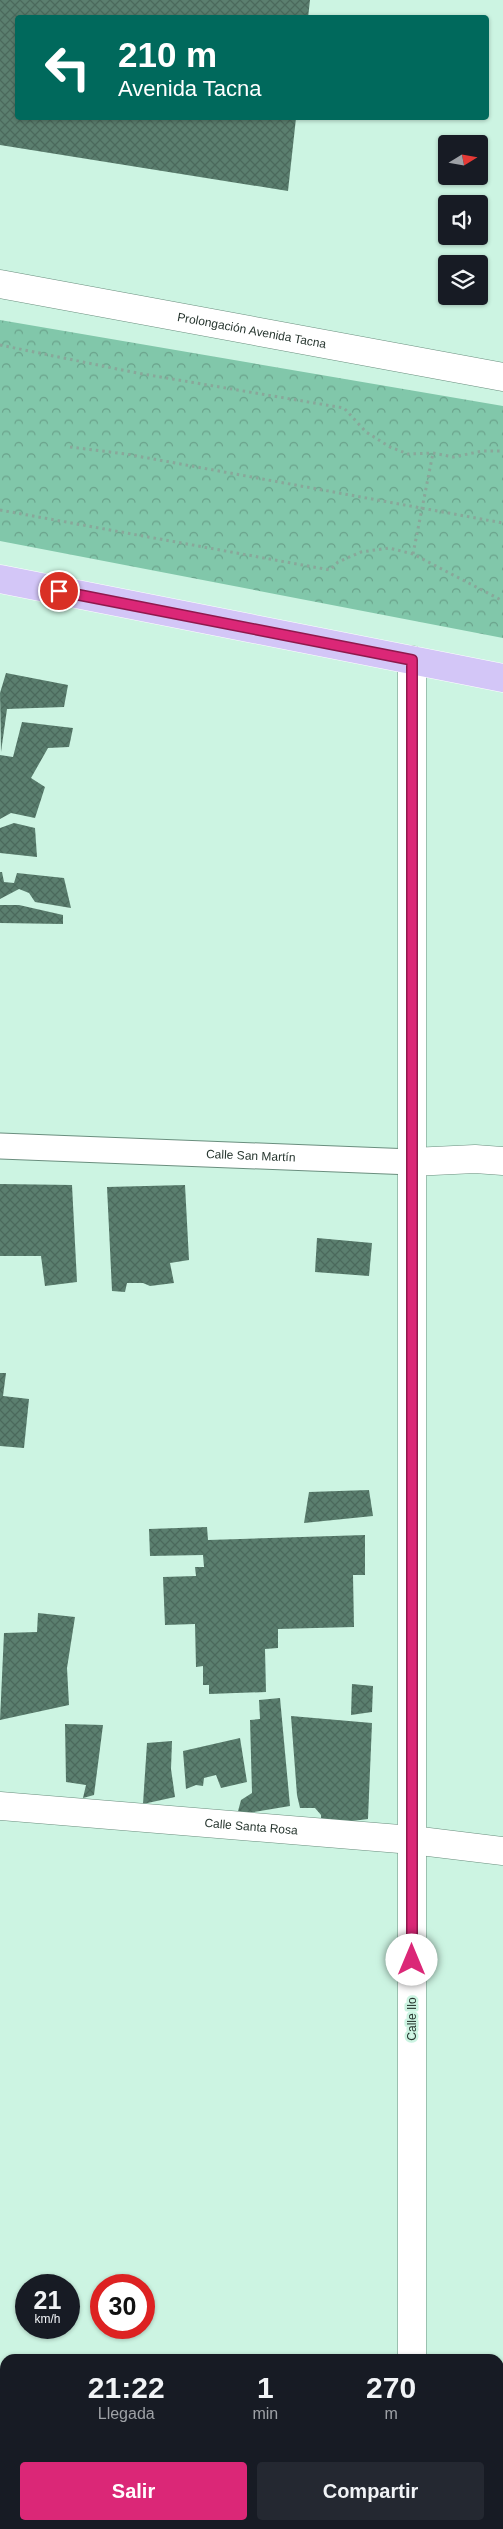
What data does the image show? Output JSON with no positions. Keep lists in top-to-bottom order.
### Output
{
  "streets": {
    "street": [
      "Prolongación Avenida Tacna",
      "Calle San Martín",
      "Calle Santa Rosa",
      "Calle Ilo"
    ]
  },
  "crossings": [
    ["Calle San Martín", "Calle Ilo"],
    ["Calle Santa Rosa", "Calle Ilo"]
  ],
  "north": "right",
  "page": {
    "turn": ["210 m", "Avenida Tacna"],
    "speed": "21 km/h",
    "limit": "30",
    "eta": [
      "21:22",
      "Llegada",
      "1",
      "min",
      "270",
      "m"
    ],
    "buttons": ["Salir", "Compartir"]
  }
}
